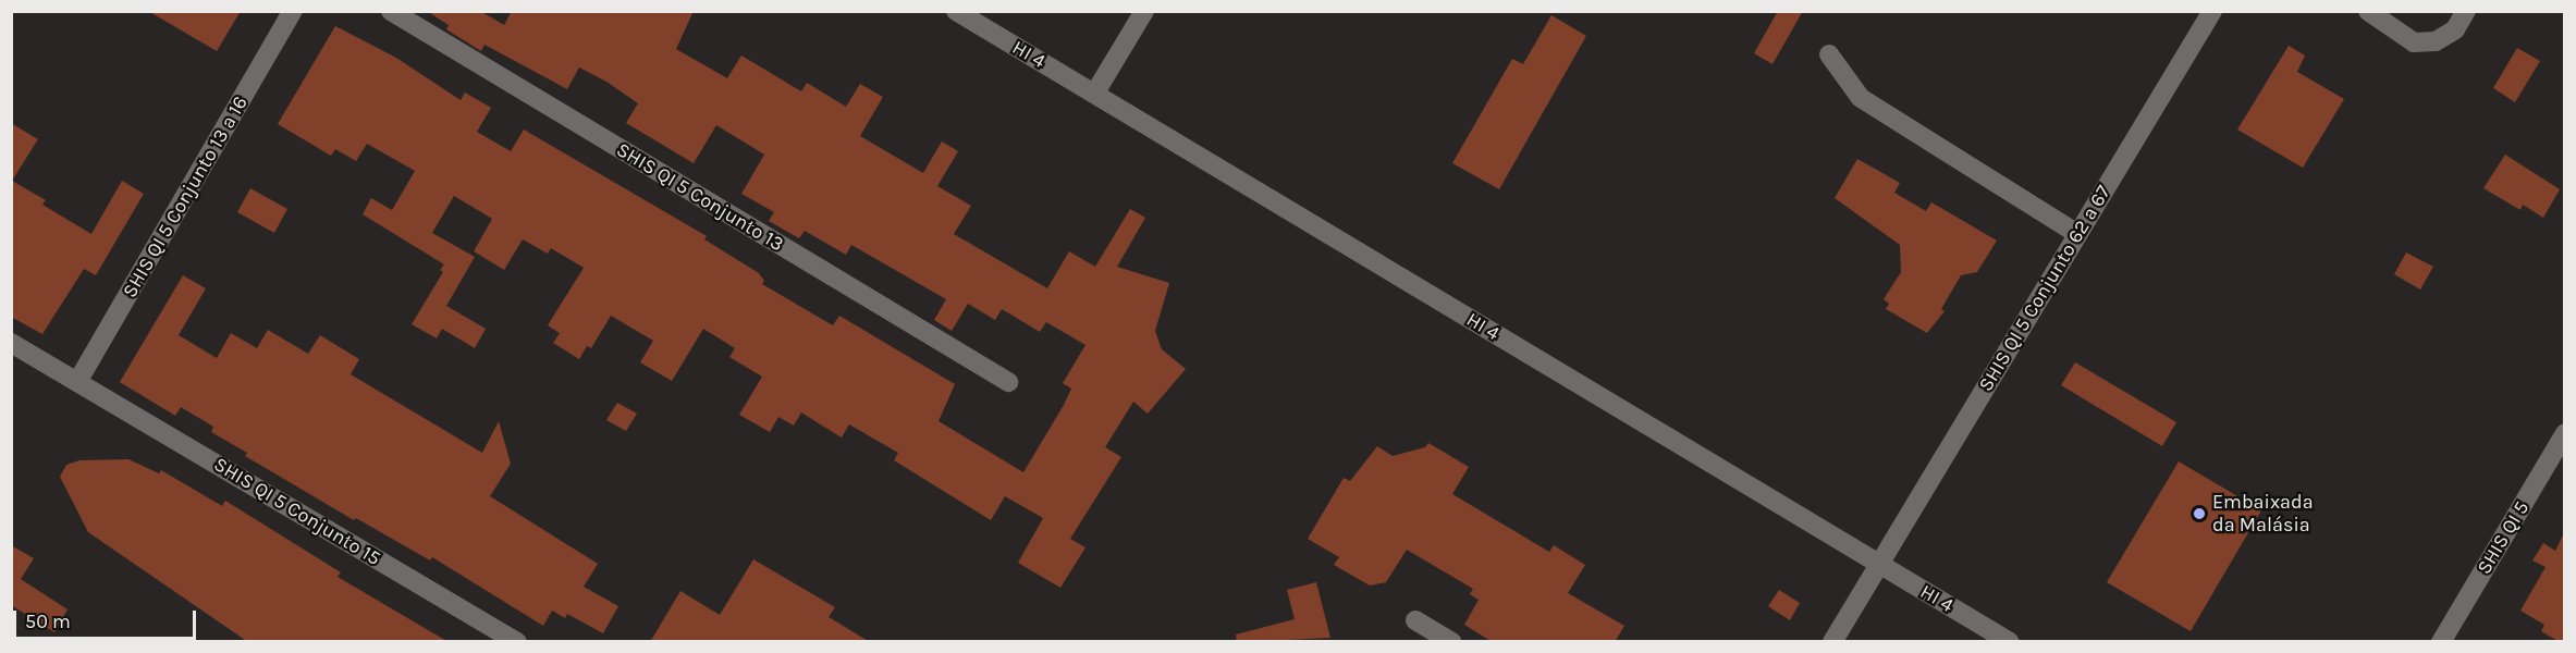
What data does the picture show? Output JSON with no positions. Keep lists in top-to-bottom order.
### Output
{
  "streets": {
    "street": [
      "HI 4",
      "SHIS QI 5 Conjunto 13 a 16",
      "SHIS QI 5 Conjunto 13",
      "SHIS QI 5 Conjunto 62 a 67",
      "SHIS QI 5 Conjunto 15",
      "SHIS QI 5"
    ]
  },
  "crossings": [
    ["HI 4", "SHIS QI 5 Conjunto 62 a 67"],
    ["SHIS QI 5 Conjunto 13 a 16", "SHIS QI 5 Conjunto 15"]
  ],
  "places": ["Embaixada da Malásia"],
  "scale_bar": "50 m"
}
